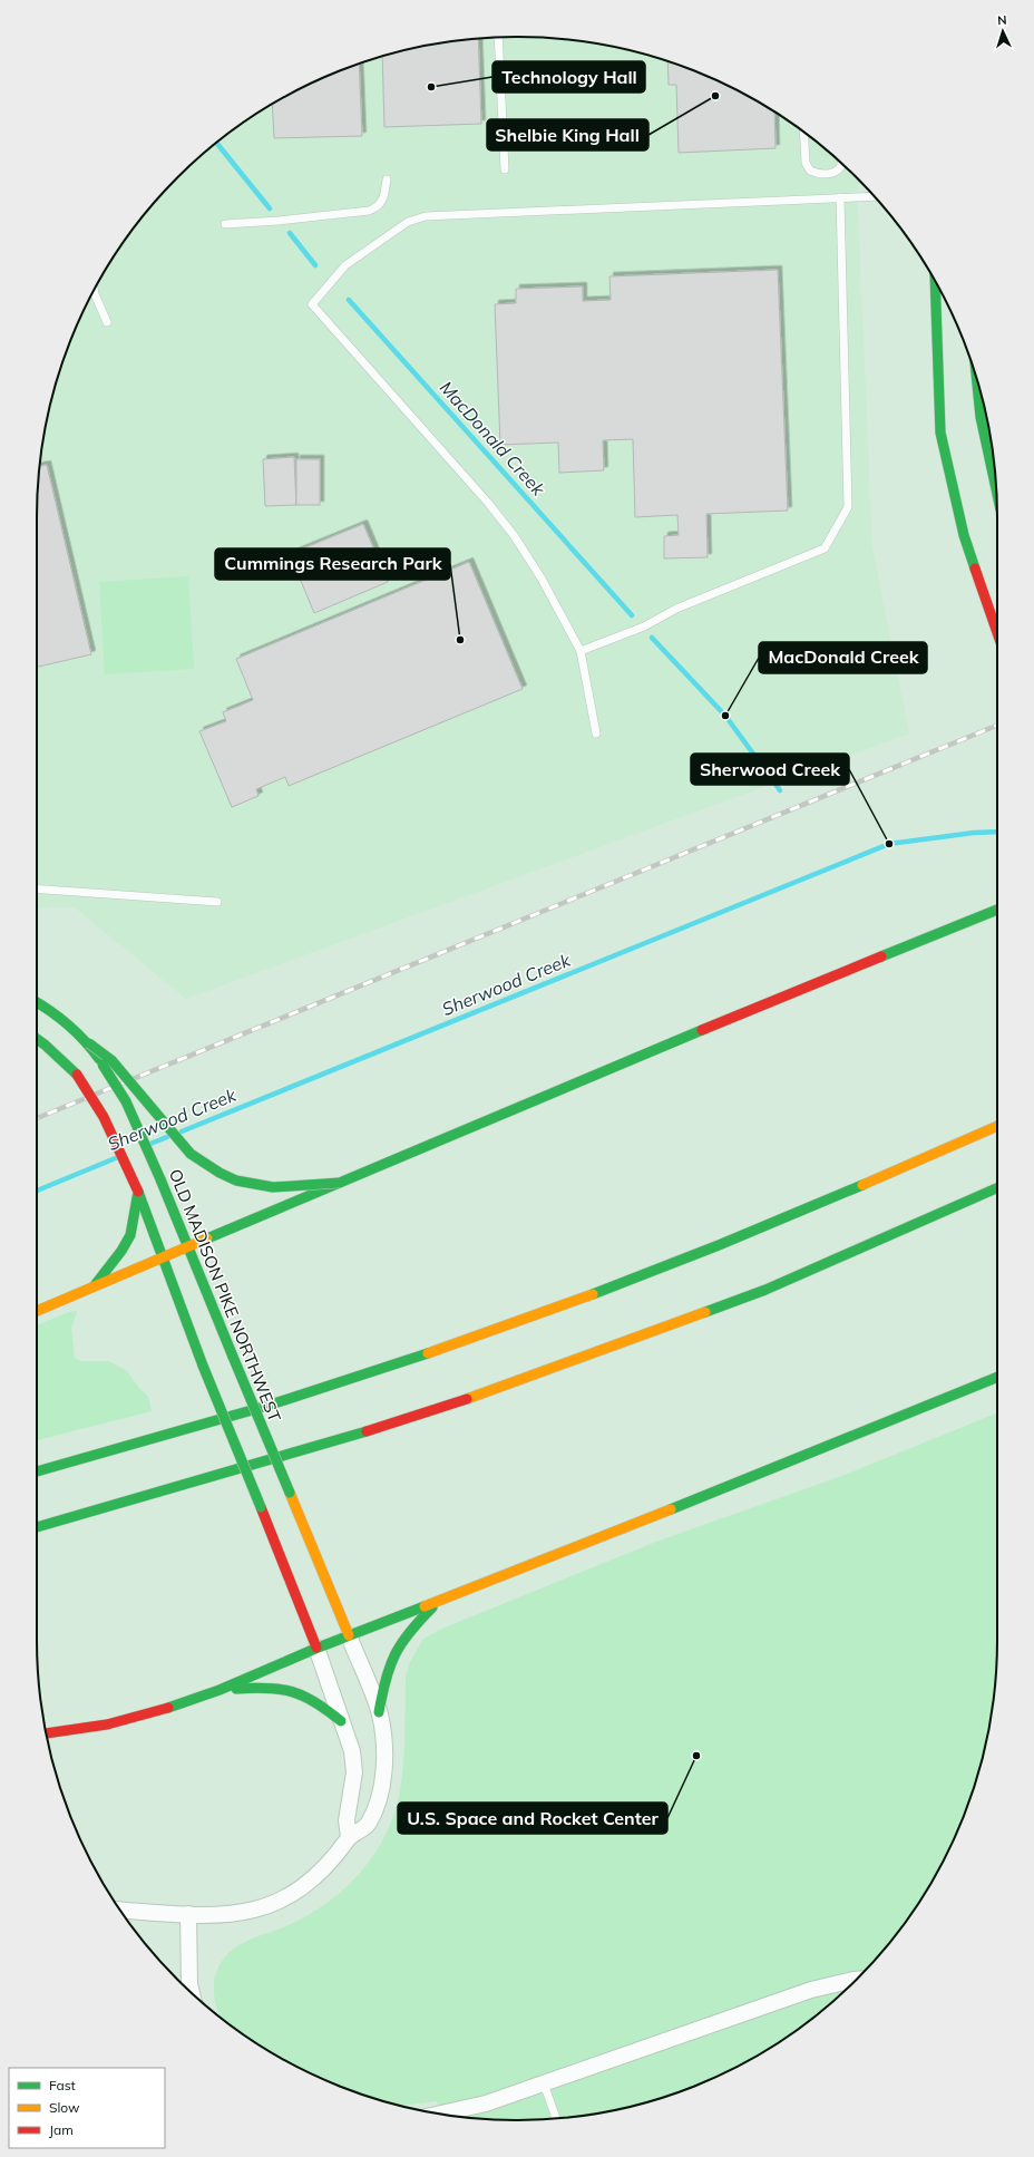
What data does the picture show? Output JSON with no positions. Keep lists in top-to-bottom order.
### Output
{
  "streets": {
    "main road": ["OLD MADISON PIKE NORTHWEST"]
  },
  "water": ["MacDonald Creek", "Sherwood Creek"],
  "places": [
    "Technology Hall",
    "Shelbie King Hall",
    "Cummings Research Park",
    "MacDonald Creek",
    "Sherwood Creek",
    "U.S. Space and Rocket Center"
  ],
  "legend": ["Fast", "Slow", "Jam"],
  "north": "top"
}
